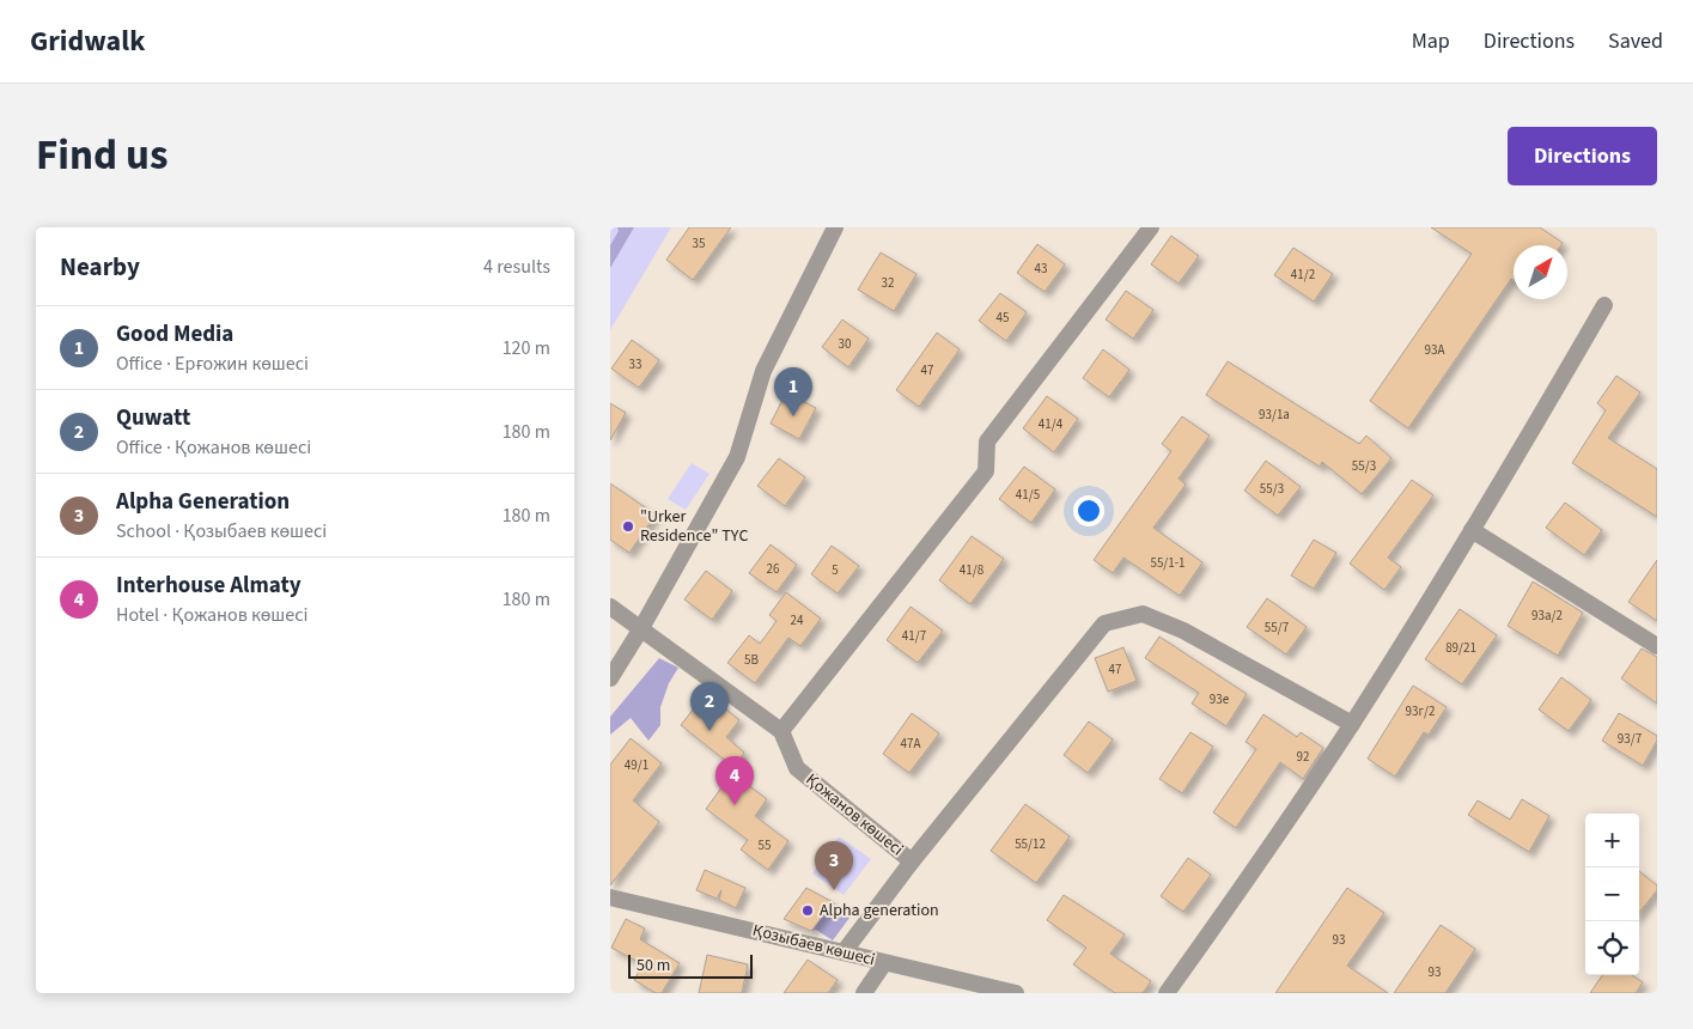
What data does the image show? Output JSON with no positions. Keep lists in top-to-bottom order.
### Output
{
  "streets": {
    "street": ["Қожанов көшесі", "Қозыбаев көшесі"]
  },
  "places": ["\"Urker Residence\" ТҮС", "Alpha generation"],
  "house_numbers": [
    "35",
    "43",
    "41/2",
    "32",
    "45",
    "30",
    "93А",
    "33",
    "47",
    "93/1а",
    "41/4",
    "55/3",
    "55/3",
    "41/5",
    "55/1-1",
    "26",
    "5",
    "41/8",
    "93а/2",
    "24",
    "55/7",
    "41/7",
    "89/21",
    "5В",
    "47",
    "93е",
    "93г/2",
    "93/7",
    "47А",
    "92",
    "49/1",
    "55/12",
    "55",
    "93",
    "93"
  ],
  "scale_bar": "50 m",
  "north": "top right",
  "page": {
    "header": "Gridwalk",
    "nav": ["Map", "Directions", "Saved"],
    "title": "Find us",
    "buttons": "Directions",
    "heading": ["Nearby", "4 results"],
    "list": [
      {
        "mark": "1",
        "name": "Good Media",
        "note": "Office · Ерғожин көшесі",
        "value": "120 m"
      },
      {
        "mark": "2",
        "name": "Quwatt",
        "note": "Office · Қожанов көшесі",
        "value": "180 m"
      },
      {
        "mark": "3",
        "name": "Alpha Generation",
        "note": "School · Қозыбаев көшесі",
        "value": "180 m"
      },
      {
        "mark": "4",
        "name": "Interhouse Almaty",
        "note": "Hotel · Қожанов көшесі",
        "value": "180 m"
      }
    ],
    "pins": [
      "1",
      "2",
      "4",
      "3"
    ],
    "map_buttons": ["+", "−"],
    "scale": "50 m"
  }
}
